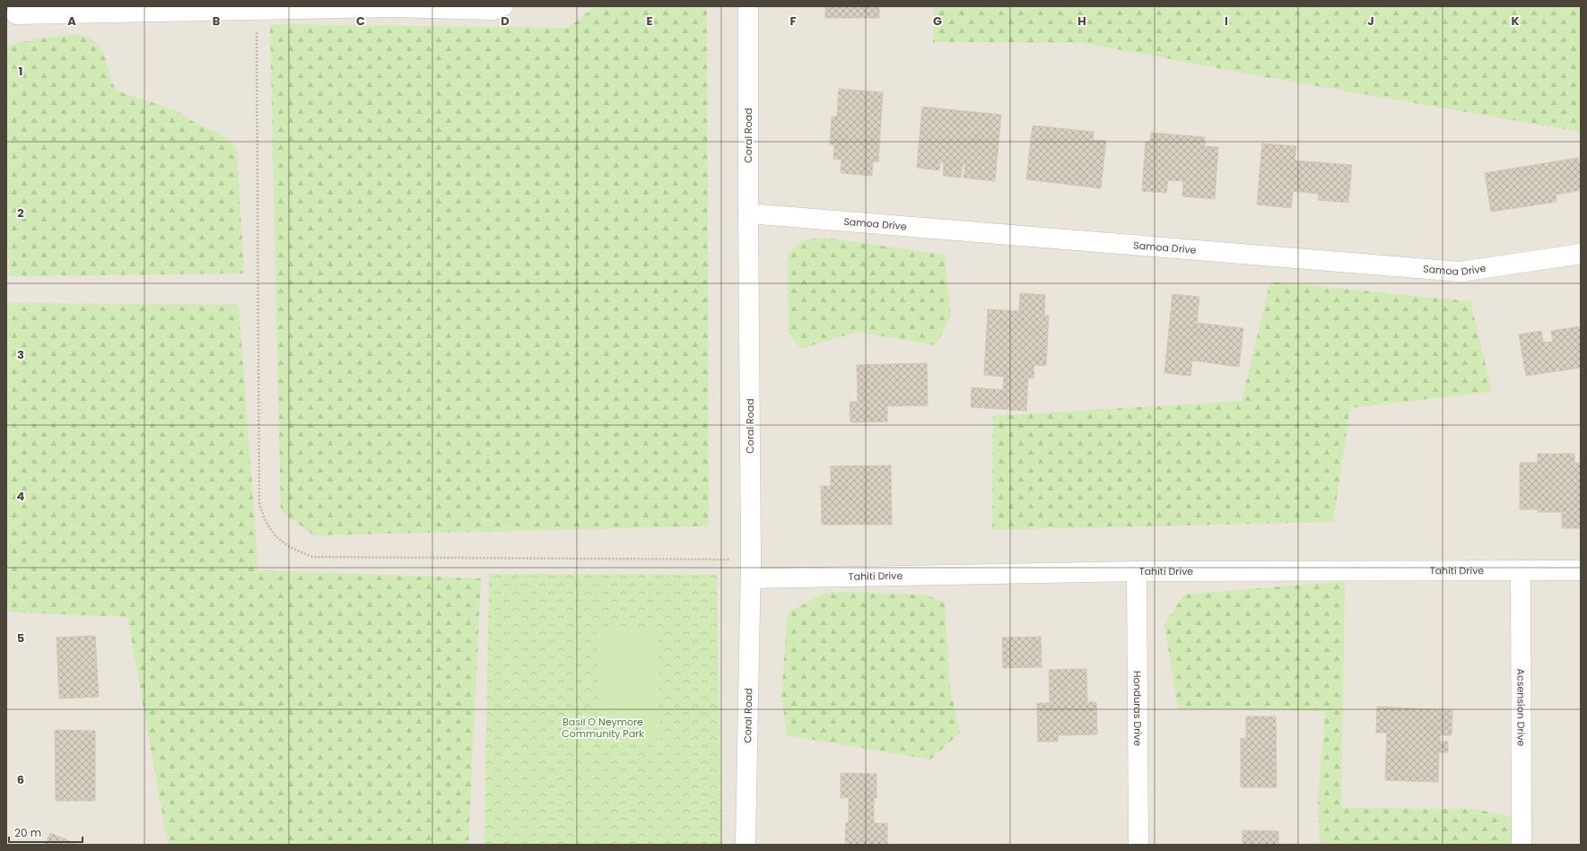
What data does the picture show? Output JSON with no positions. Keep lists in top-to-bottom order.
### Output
{
  "streets": {
    "street": [
      "Coral Road",
      "Samoa Drive",
      "Tahiti Drive",
      "Acsension Drive",
      "Honduras Drive"
    ]
  },
  "crossings": [
    ["Coral Road", "Samoa Drive"],
    ["Coral Road", "Tahiti Drive"],
    ["Tahiti Drive", "Acsension Drive"],
    ["Tahiti Drive", "Honduras Drive"]
  ],
  "parks": ["Basil O Neymore Community Park"],
  "scale_bar": "20 m",
  "grid": {
    "columns": [
      "A",
      "B",
      "C",
      "D",
      "E",
      "F",
      "G",
      "H",
      "I",
      "J",
      "K"
    ],
    "rows": [
      "1",
      "2",
      "3",
      "4",
      "5",
      "6"
    ]
  }
}
